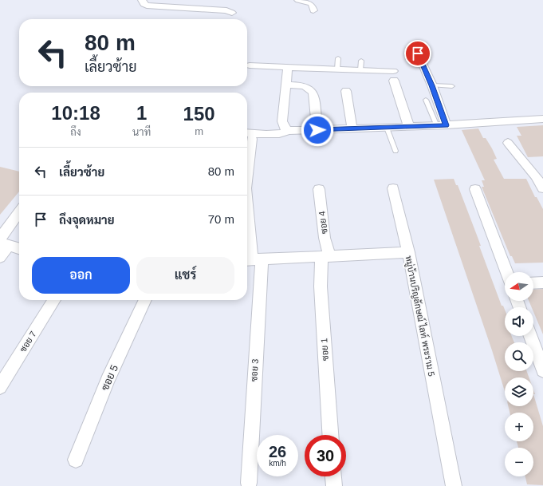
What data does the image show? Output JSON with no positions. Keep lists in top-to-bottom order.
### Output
{
  "streets": {
    "street": [
      "ซอย 4",
      "หมู่บ้านปริญลักษณ์ ไลท์ พระราม 5",
      "ซอย 7",
      "ซอย 1",
      "ซอย 3",
      "ซอย 5"
    ]
  },
  "crossings": [
    ["ซอย 4", "หมู่บ้านปริญลักษณ์ ไลท์ พระราม 5"],
    ["ซอย 4", "ซอย 1"],
    ["หมู่บ้านปริญลักษณ์ ไลท์ พระราม 5", "ซอย 1"],
    ["หมู่บ้านปริญลักษณ์ ไลท์ พระราม 5", "ซอย 3"]
  ],
  "north": "left",
  "page": {
    "turn": ["80 m", "เลี้ยวซ้าย"],
    "eta": [
      "10:18",
      "ถึง",
      "1",
      "นาที",
      "150",
      "m"
    ],
    "list": [
      {
        "name": "เลี้ยวซ้าย",
        "value": "80 m"
      },
      {
        "name": "ถึงจุดหมาย",
        "value": "70 m"
      }
    ],
    "buttons": ["ออก", "แชร์"],
    "map_buttons": ["+", "−"],
    "speed": "26 km/h",
    "limit": "30"
  }
}
